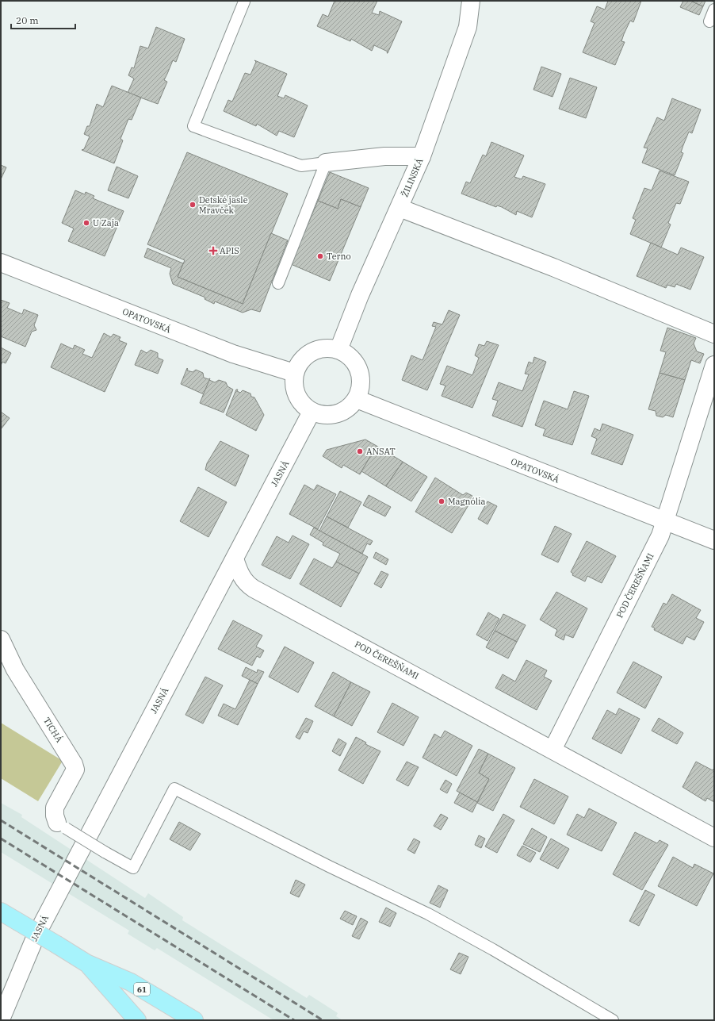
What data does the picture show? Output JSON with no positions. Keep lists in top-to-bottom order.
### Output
{
  "streets": {
    "main road": ["61"],
    "street": [
      "ŽILINSKÁ",
      "OPATOVSKÁ",
      "JASNÁ",
      "POD ČEREŠŇAMI",
      "TICHÁ"
    ]
  },
  "crossings": [
    ["ŽILINSKÁ", "OPATOVSKÁ"],
    ["ŽILINSKÁ", "JASNÁ"],
    ["OPATOVSKÁ", "JASNÁ"],
    ["OPATOVSKÁ", "POD ČEREŠŇAMI"],
    ["JASNÁ", "POD ČEREŠŇAMI"]
  ],
  "places": {
    "other": [
      "Detské jasle Mravček",
      "U Zaja",
      "Terno",
      "ANSAT",
      "Magnólia"
    ],
    "health": ["APIS"]
  },
  "scale_bar": "20 m"
}
